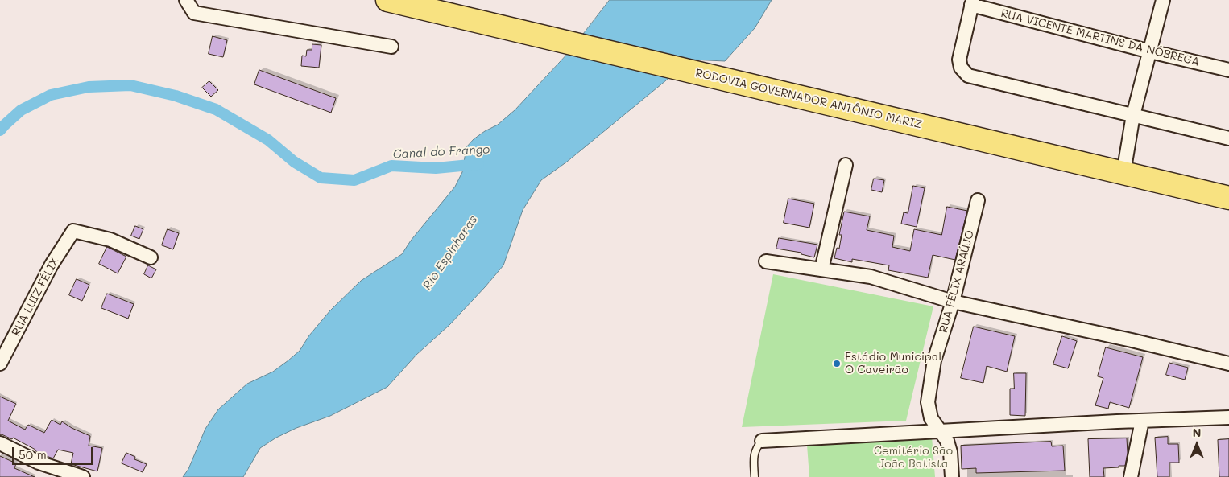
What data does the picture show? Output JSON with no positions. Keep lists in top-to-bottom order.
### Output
{
  "streets": {
    "highway": ["RODOVIA GOVERNADOR ANTÔNIO MARIZ"],
    "street": ["RUA VICENTE MARTINS DA NÓBREGA", "RUA FÉLIX ARAÚJO", "RUA LUIZ FÉLIX"]
  },
  "water": ["Canal do Frango", "Rio Espinharas"],
  "parks": ["Cemitério São João Batista"],
  "places": ["Estádio Municipal O Caveirão"],
  "scale_bar": "50 m",
  "north": "top"
}
